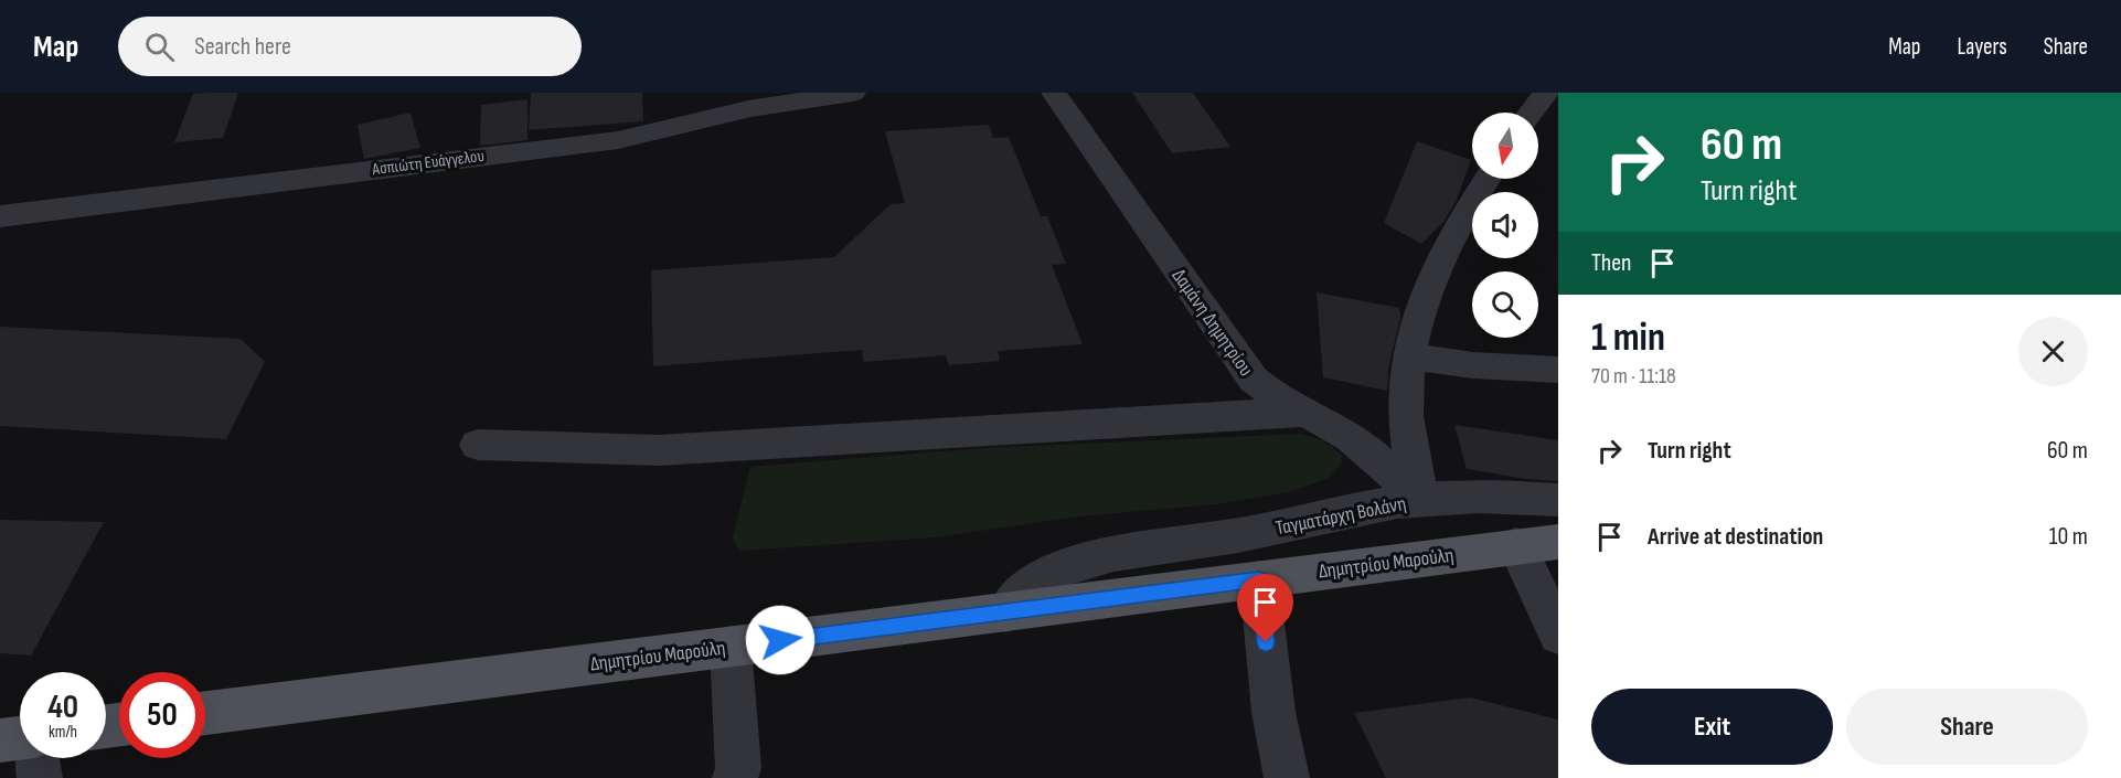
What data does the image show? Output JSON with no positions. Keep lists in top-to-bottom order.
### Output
{
  "streets": {
    "main road": ["Δημητρίου Μαρούλη"],
    "street": ["Ασπιώτη Ευάγγελου", "Δαμάνη Δημητρίου", "Ταγματάρχη Βολάνη"]
  },
  "crossings": [
    ["Δαμάνη Δημητρίου", "Ταγματάρχη Βολάνη"],
    ["Ταγματάρχη Βολάνη", "Δημητρίου Μαρούλη"]
  ],
  "north": "bottom",
  "page": {
    "header": "Map",
    "search": "Search here",
    "nav": ["Map", "Layers", "Share"],
    "turn": ["60 m", "Turn right"],
    "then": "Then",
    "heading": ["1 min", "70 m · 11:18"],
    "list": [
      {
        "name": "Turn right",
        "value": "60 m"
      },
      {
        "name": "Arrive at destination",
        "value": "10 m"
      }
    ],
    "speed": "40 km/h",
    "limit": "50",
    "buttons": ["Exit", "Share"]
  }
}
